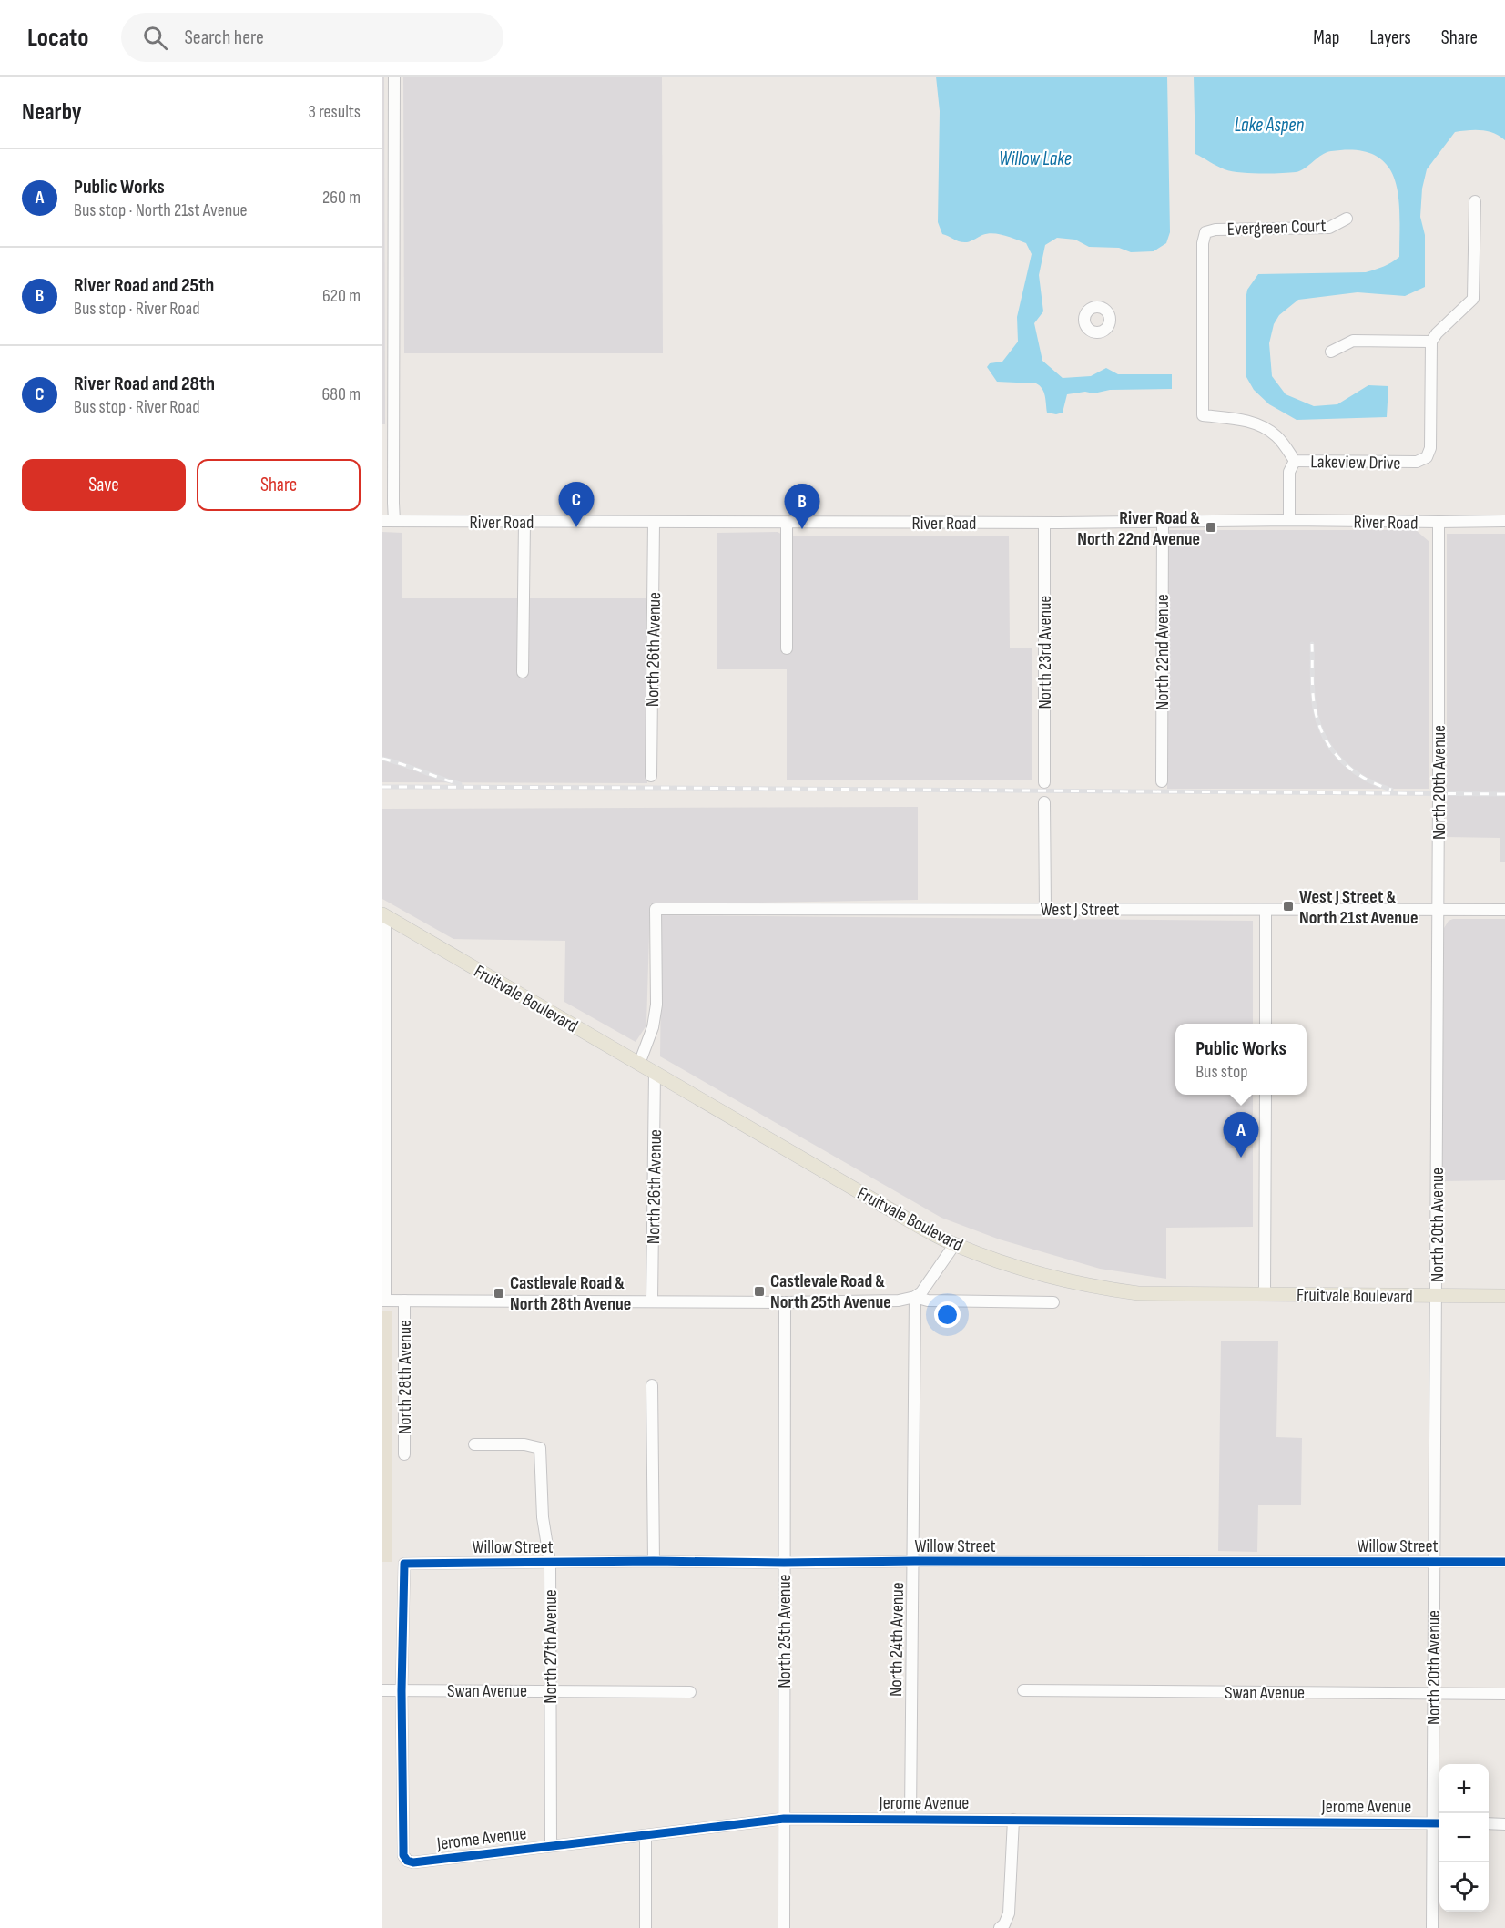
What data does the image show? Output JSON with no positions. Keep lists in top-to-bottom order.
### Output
{
  "streets": {
    "main road": ["Fruitvale Boulevard"],
    "street": [
      "Evergreen Court",
      "Lakeview Drive",
      "River Road",
      "North 26th Avenue",
      "North 23rd Avenue",
      "North 22nd Avenue",
      "North 20th Avenue",
      "West J Street",
      "North 28th Avenue",
      "Willow Street",
      "North 25th Avenue",
      "North 24th Avenue",
      "North 27th Avenue",
      "Swan Avenue",
      "Jerome Avenue"
    ]
  },
  "crossings": [
    ["Evergreen Court", "Lakeview Drive"],
    ["River Road", "North 26th Avenue"],
    ["River Road", "North 23rd Avenue"],
    ["River Road", "North 22nd Avenue"],
    ["River Road", "North 20th Avenue"],
    ["North 26th Avenue", "Fruitvale Boulevard"],
    ["North 20th Avenue", "West J Street"],
    ["North 20th Avenue", "Fruitvale Boulevard"],
    ["North 20th Avenue", "Willow Street"],
    ["North 20th Avenue", "Swan Avenue"],
    ["North 20th Avenue", "Jerome Avenue"],
    ["West J Street", "Fruitvale Boulevard"],
    ["Fruitvale Boulevard", "North 28th Avenue"],
    ["Willow Street", "North 25th Avenue"],
    ["Willow Street", "North 24th Avenue"],
    ["Willow Street", "North 27th Avenue"],
    ["Willow Street", "Swan Avenue"],
    ["Willow Street", "Jerome Avenue"],
    ["North 25th Avenue", "Jerome Avenue"],
    ["North 24th Avenue", "Jerome Avenue"],
    ["North 27th Avenue", "Swan Avenue"],
    ["North 27th Avenue", "Jerome Avenue"],
    ["Swan Avenue", "Jerome Avenue"]
  ],
  "water": ["Lake Aspen", "Willow Lake"],
  "places": {
    "transit": [
      "River Road & North 22nd Avenue",
      "West J Street & North 21st Avenue",
      "Castlevale Road & North 25th Avenue",
      "Castlevale Road & North 28th Avenue"
    ]
  },
  "page": {
    "header": "Locato",
    "search": "Search here",
    "nav": ["Map", "Layers", "Share"],
    "heading": ["Nearby", "3 results"],
    "list": [
      {
        "mark": "A",
        "name": "Public Works",
        "note": "Bus stop · North 21st Avenue",
        "value": "260 m"
      },
      {
        "mark": "B",
        "name": "River Road and 25th",
        "note": "Bus stop · River Road",
        "value": "620 m"
      },
      {
        "mark": "C",
        "name": "River Road and 28th",
        "note": "Bus stop · River Road",
        "value": "680 m"
      }
    ],
    "buttons": ["Save", "Share"],
    "pins": ["C", "B", "A"],
    "popup": ["Public Works", "Bus stop"],
    "map_buttons": ["+", "−"]
  }
}
